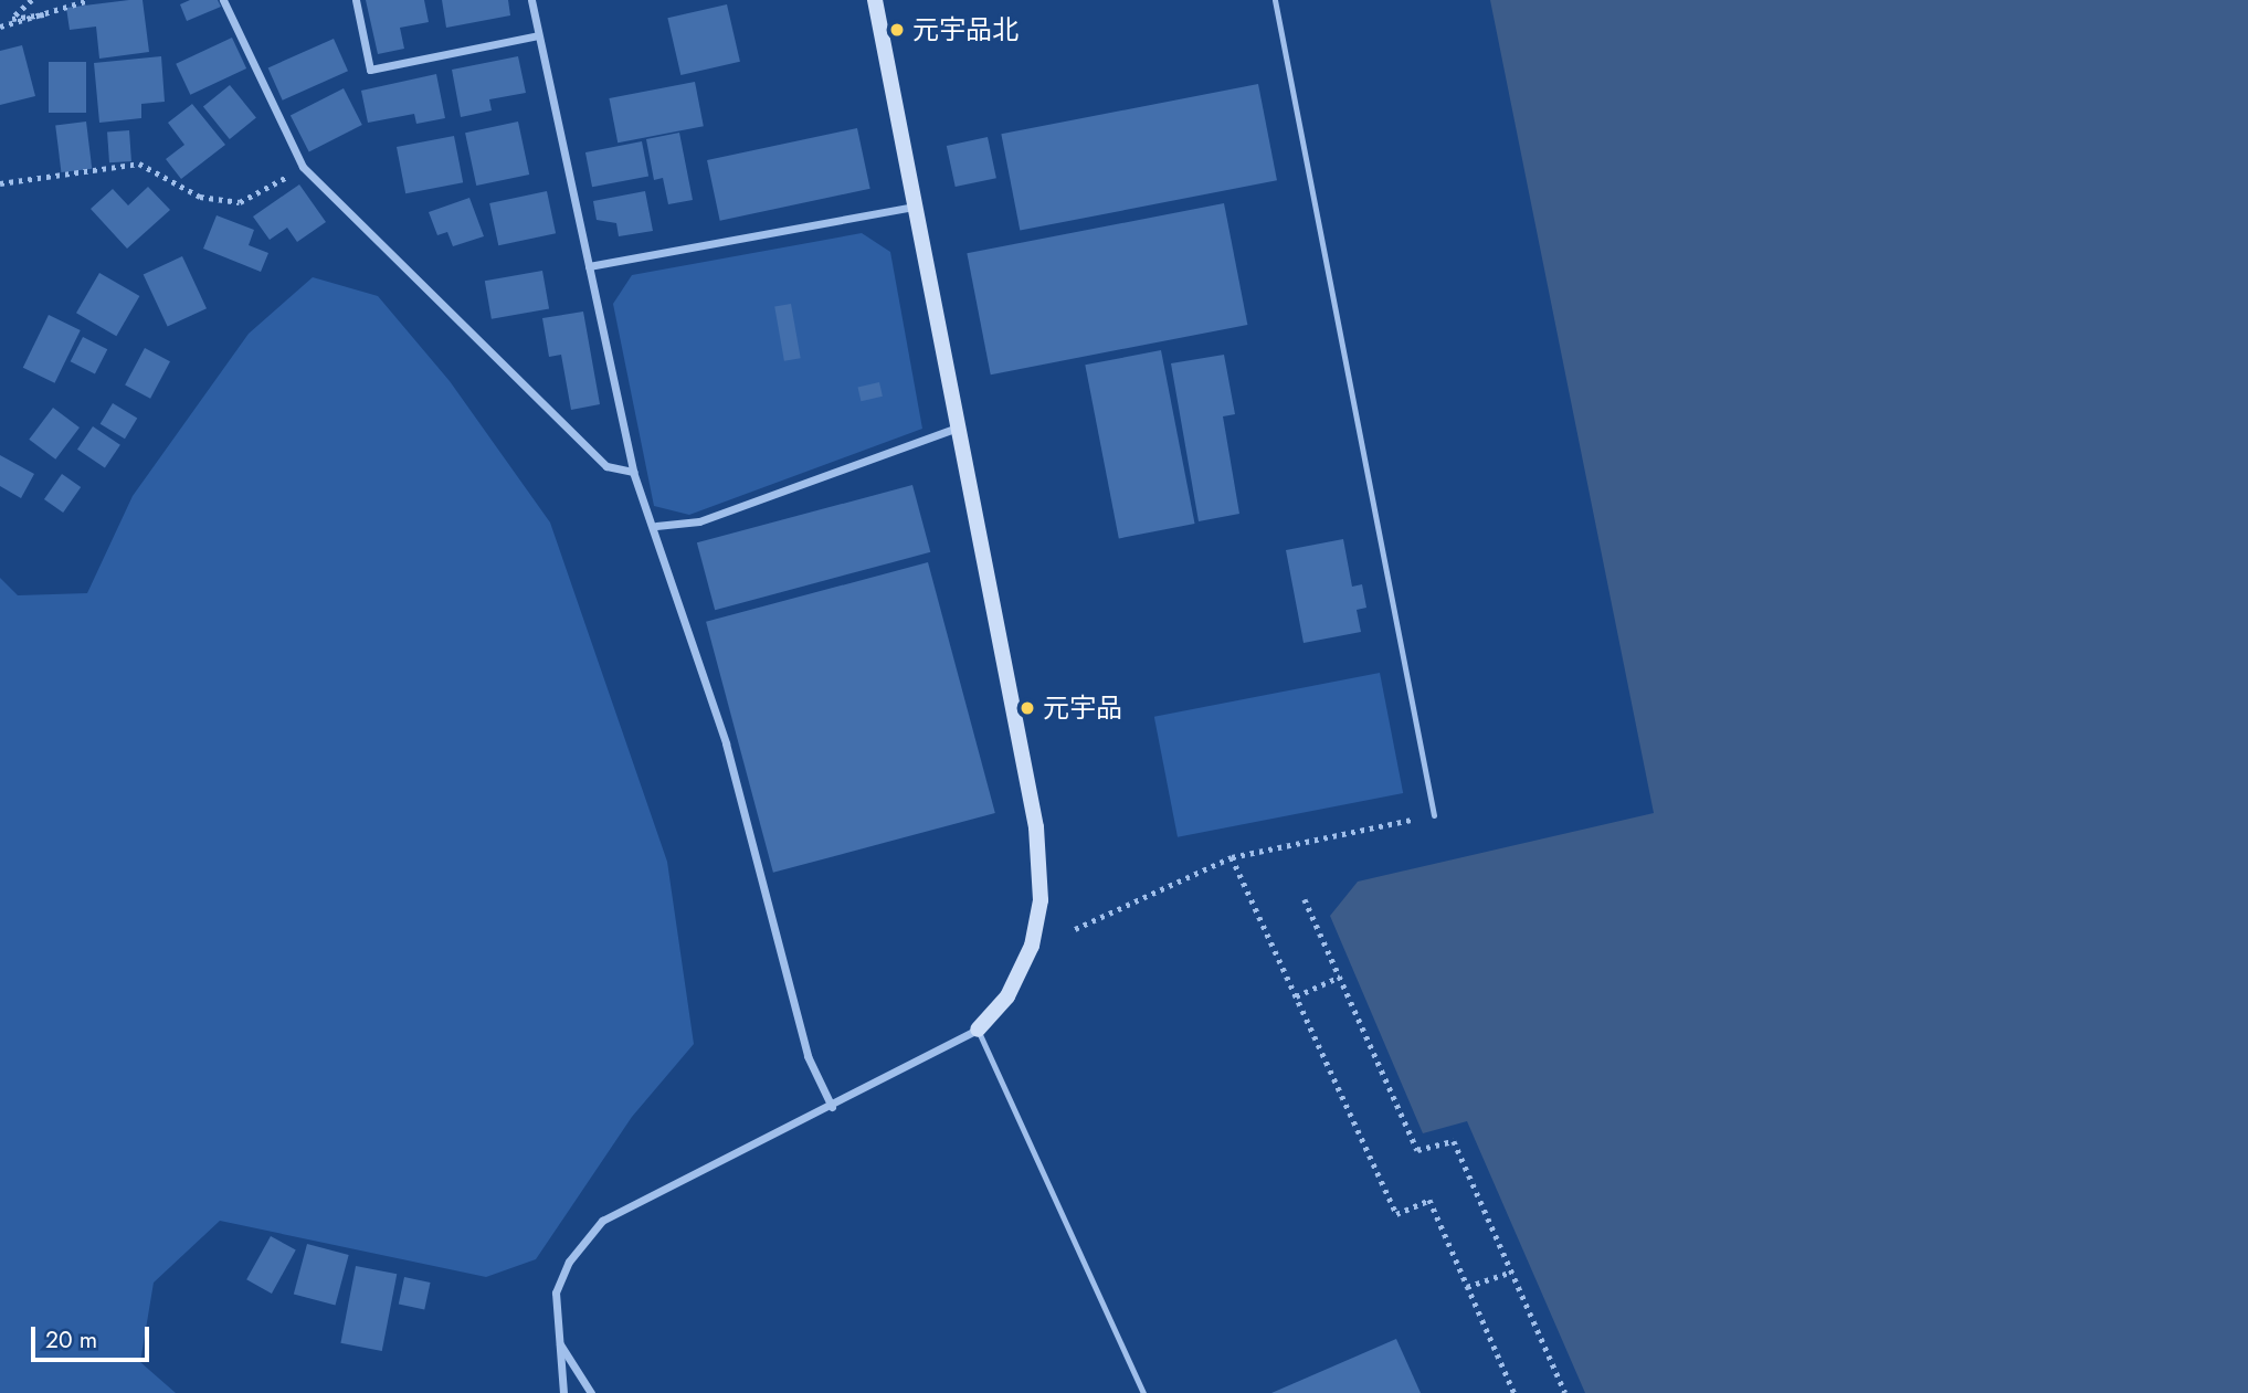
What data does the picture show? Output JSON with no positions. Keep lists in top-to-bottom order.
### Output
{
  "places": ["元宇品北", "元宇品"],
  "scale_bar": "20 m"
}
